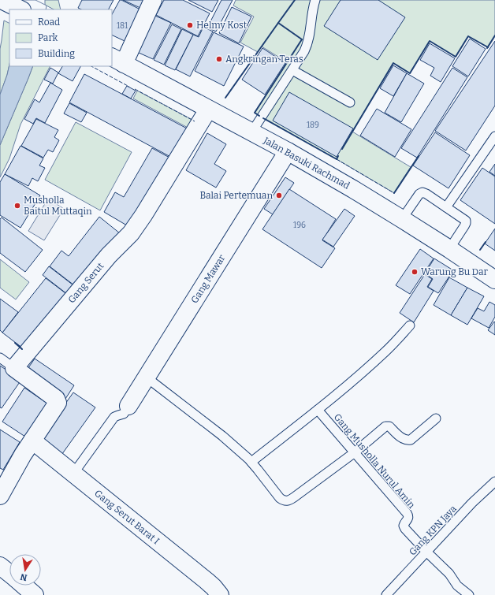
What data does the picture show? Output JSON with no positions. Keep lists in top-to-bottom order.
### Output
{
  "streets": {
    "street": [
      "Jalan Basuki Rachmad",
      "Gang Mawar",
      "Gang Serut",
      "Gang Serut Barat I"
    ],
    "lane": ["Gang Musholla Nurul Amin", "Gang KPN Jaya"]
  },
  "crossings": [
    ["Jalan Basuki Rachmad", "Gang Mawar"],
    ["Jalan Basuki Rachmad", "Gang Serut"],
    ["Gang Musholla Nurul Amin", "Gang KPN Jaya"]
  ],
  "places": [
    "Helmy Kost",
    "Angkringan Teras",
    "Balai Pertemuan",
    "Musholla Baitul Muttaqin",
    "Warung Bu Dar"
  ],
  "house_numbers": ["181", "189", "196"],
  "legend": ["Road", "Park", "Building"],
  "north": "bottom"
}
